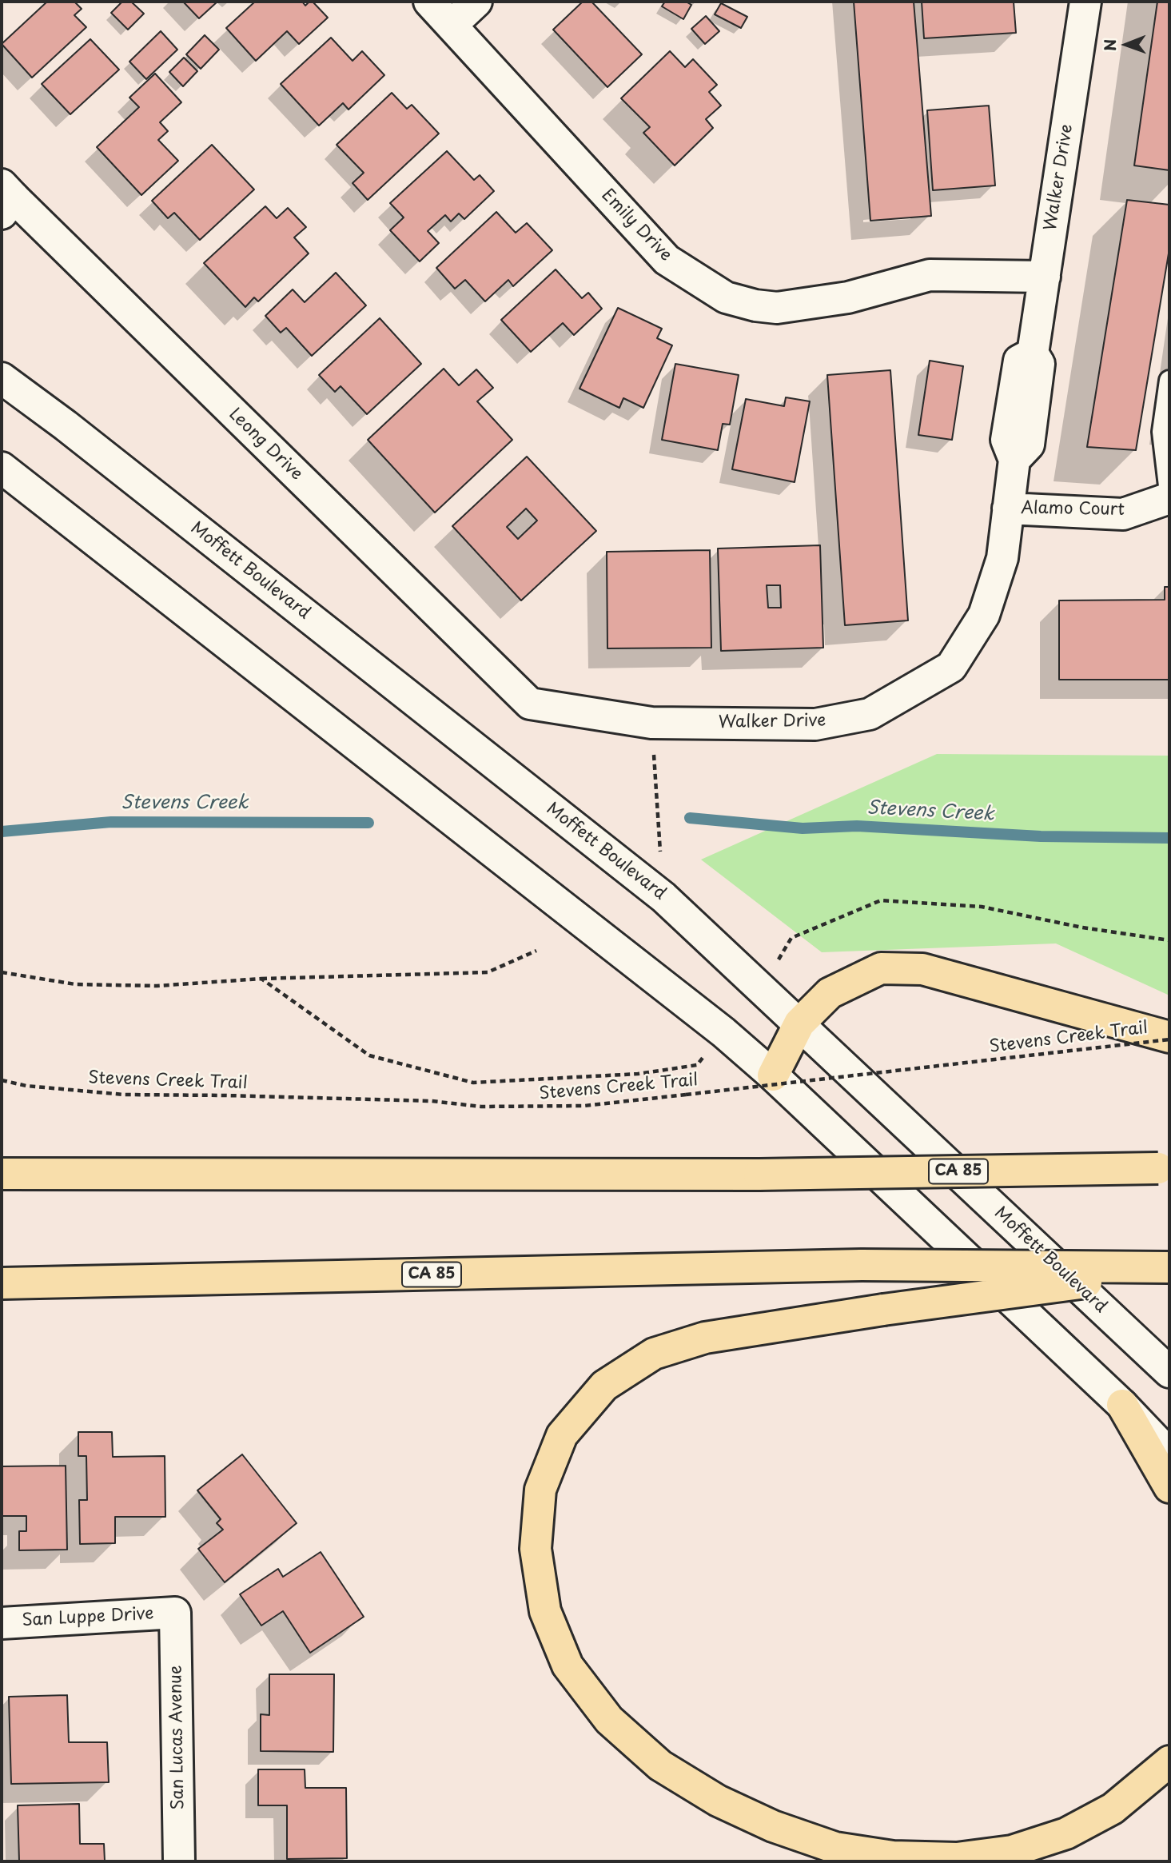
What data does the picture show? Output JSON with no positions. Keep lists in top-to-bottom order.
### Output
{
  "streets": {
    "highway": ["CA 85"],
    "street": [
      "Walker Drive",
      "Emily Drive",
      "Leong Drive",
      "Alamo Court",
      "Moffett Boulevard",
      "San Luppe Drive",
      "San Lucas Avenue"
    ],
    "path": ["Stevens Creek Trail"]
  },
  "crossings": [
    ["Walker Drive", "Emily Drive"],
    ["Walker Drive", "Leong Drive"],
    ["Walker Drive", "Alamo Court"],
    ["San Luppe Drive", "San Lucas Avenue"]
  ],
  "water": ["Stevens Creek"],
  "north": "left"
}
